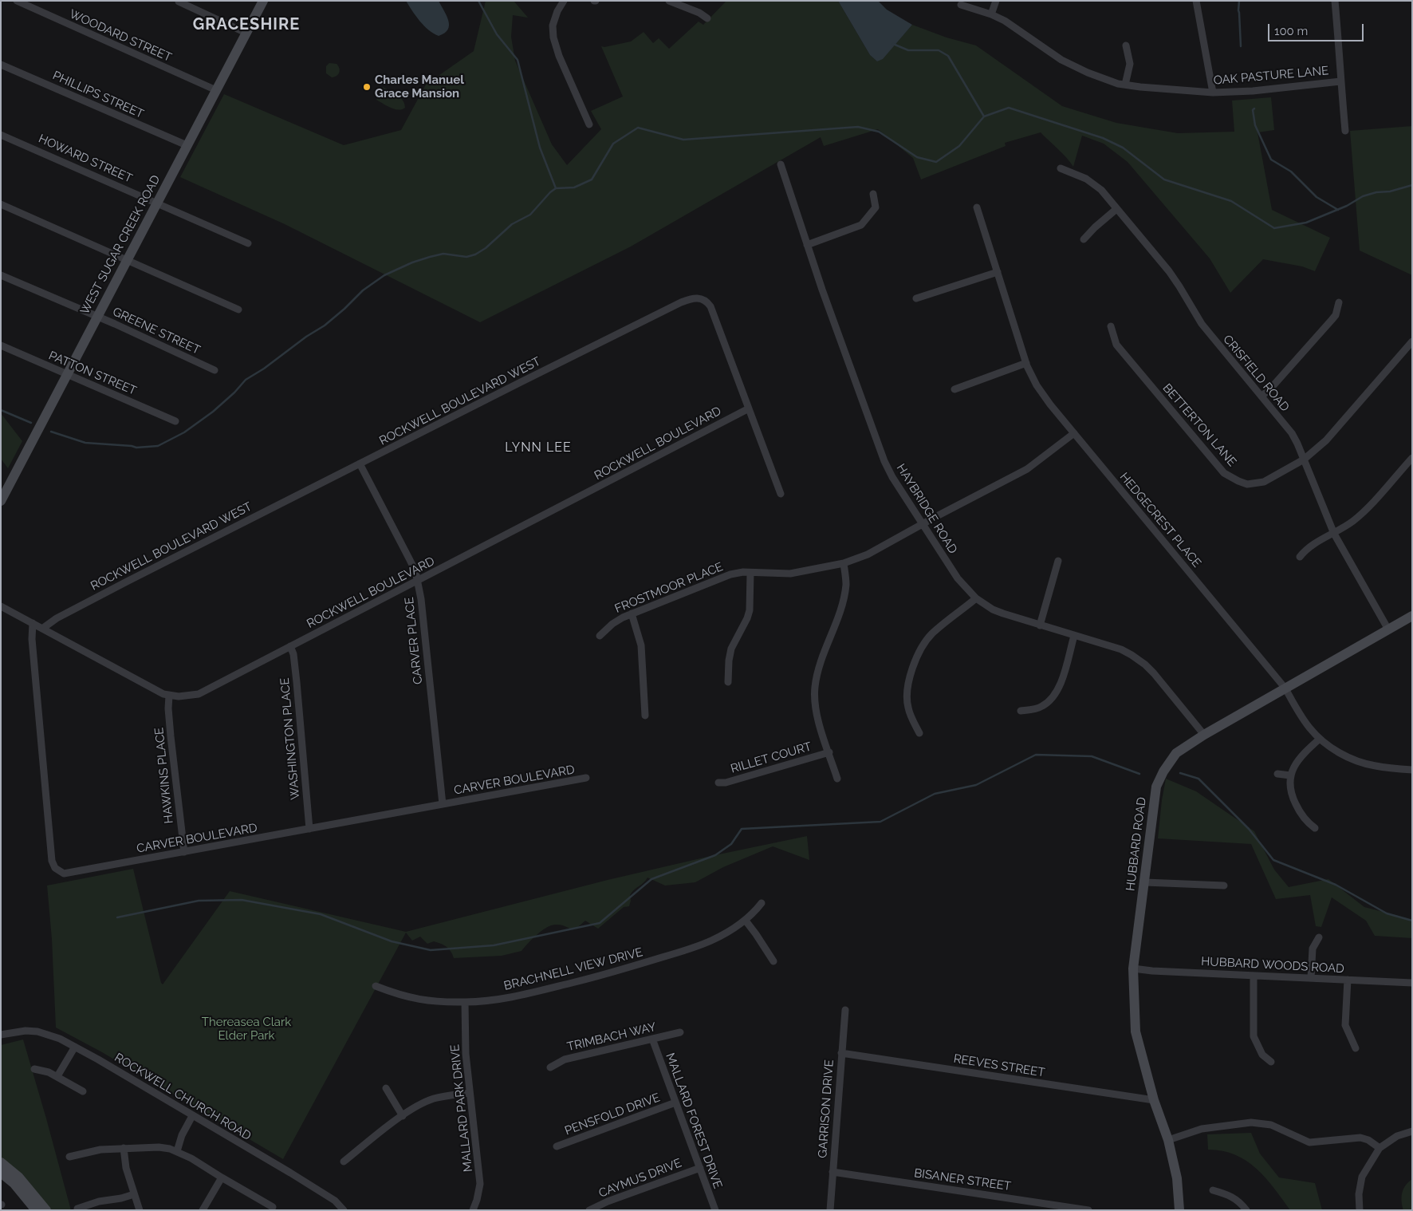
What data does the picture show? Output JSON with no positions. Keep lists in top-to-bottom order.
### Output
{
  "streets": {
    "main road": ["WEST SUGAR CREEK ROAD", "HUBBARD ROAD"],
    "street": [
      "WOODARD STREET",
      "OAK PASTURE LANE",
      "PHILLIPS STREET",
      "HOWARD STREET",
      "GREENE STREET",
      "PATTON STREET",
      "CRISFIELD ROAD",
      "ROCKWELL BOULEVARD WEST",
      "BETTERTON LANE",
      "ROCKWELL BOULEVARD",
      "HAYBRIDGE ROAD",
      "HEDGECREST PLACE",
      "FROSTMOOR PLACE",
      "CARVER PLACE",
      "WASHINGTON PLACE",
      "RILLET COURT",
      "HAWKINS PLACE",
      "CARVER BOULEVARD",
      "HUBBARD WOODS ROAD",
      "BRACHNELL VIEW DRIVE",
      "TRIMBACH WAY",
      "REEVES STREET",
      "ROCKWELL CHURCH ROAD",
      "MALLARD PARK DRIVE",
      "GARRISON DRIVE",
      "PENSFOLD DRIVE",
      "MALLARD FOREST DRIVE",
      "CAYMUS DRIVE",
      "BISANER STREET"
    ]
  },
  "crossings": [
    ["WOODARD STREET", "WEST SUGAR CREEK ROAD"],
    ["PHILLIPS STREET", "WEST SUGAR CREEK ROAD"],
    ["HOWARD STREET", "WEST SUGAR CREEK ROAD"],
    ["WEST SUGAR CREEK ROAD", "GREENE STREET"],
    ["WEST SUGAR CREEK ROAD", "PATTON STREET"],
    ["CRISFIELD ROAD", "BETTERTON LANE"],
    ["CRISFIELD ROAD", "HUBBARD ROAD"],
    ["ROCKWELL BOULEVARD WEST", "ROCKWELL BOULEVARD"],
    ["ROCKWELL BOULEVARD WEST", "CARVER PLACE"],
    ["ROCKWELL BOULEVARD", "CARVER PLACE"],
    ["ROCKWELL BOULEVARD", "WASHINGTON PLACE"],
    ["ROCKWELL BOULEVARD", "HAWKINS PLACE"],
    ["ROCKWELL BOULEVARD", "CARVER BOULEVARD"],
    ["HAYBRIDGE ROAD", "FROSTMOOR PLACE"],
    ["HAYBRIDGE ROAD", "HUBBARD ROAD"],
    ["HEDGECREST PLACE", "FROSTMOOR PLACE"],
    ["HEDGECREST PLACE", "HUBBARD ROAD"],
    ["CARVER PLACE", "CARVER BOULEVARD"],
    ["WASHINGTON PLACE", "CARVER BOULEVARD"],
    ["HAWKINS PLACE", "CARVER BOULEVARD"],
    ["HUBBARD ROAD", "HUBBARD WOODS ROAD"],
    ["HUBBARD ROAD", "REEVES STREET"],
    ["BRACHNELL VIEW DRIVE", "MALLARD PARK DRIVE"],
    ["TRIMBACH WAY", "MALLARD FOREST DRIVE"],
    ["REEVES STREET", "GARRISON DRIVE"],
    ["GARRISON DRIVE", "BISANER STREET"],
    ["PENSFOLD DRIVE", "MALLARD FOREST DRIVE"],
    ["MALLARD FOREST DRIVE", "CAYMUS DRIVE"]
  ],
  "districts": ["GRACESHIRE", "LYNN LEE"],
  "parks": ["Thereasea Clark Elder Park"],
  "places": ["Charles Manuel Grace Mansion"],
  "scale_bar": "100 m"
}
